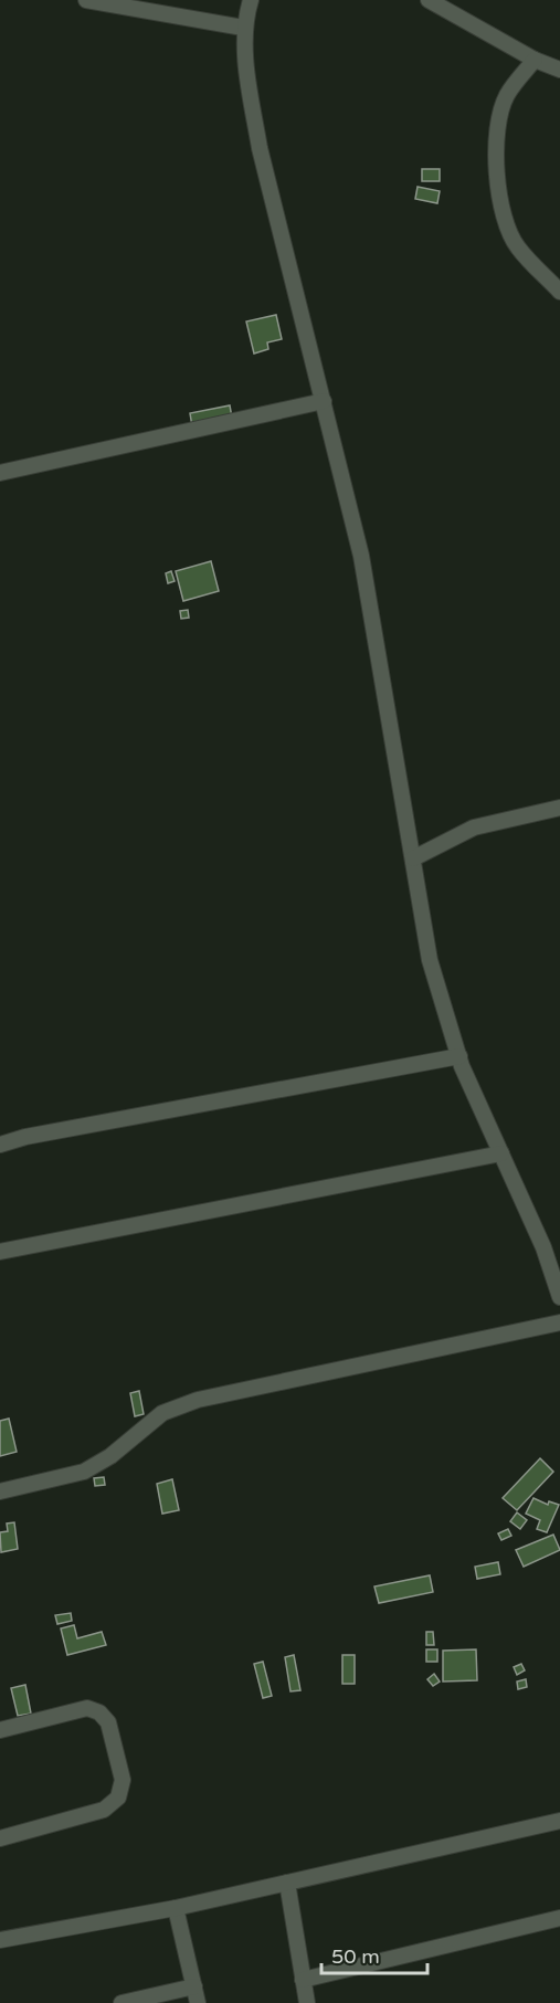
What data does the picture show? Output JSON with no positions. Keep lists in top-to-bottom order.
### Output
{
  "scale_bar": "50 m"
}
